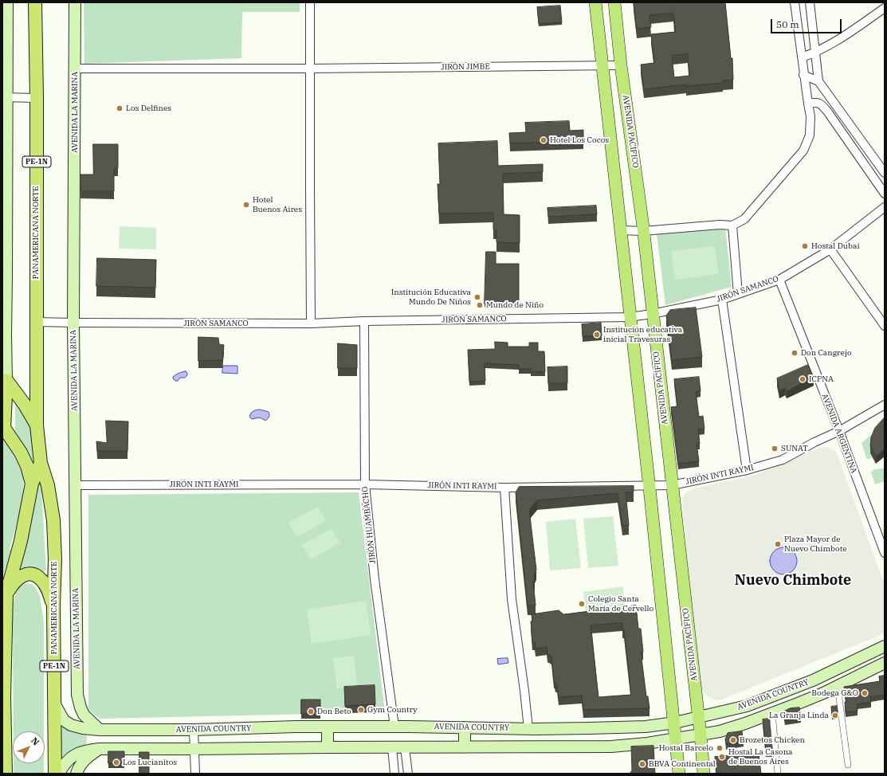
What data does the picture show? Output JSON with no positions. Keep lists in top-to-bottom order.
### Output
{
  "streets": {
    "highway": ["PE-1N", "PANAMERICANA NORTE"],
    "main road": ["AVENIDA LA MARINA", "AVENIDA PACÍFICO", "AVENIDA COUNTRY"],
    "street": [
      "JIRÓN JIMBE",
      "JIRÓN SAMANCO",
      "AVENIDA ARGENTINA",
      "JIRÓN INTI RAYMI",
      "JIRÓN HUAMBACHO"
    ]
  },
  "crossings": [
    ["JIRÓN JIMBE", "AVENIDA LA MARINA"],
    ["JIRÓN JIMBE", "AVENIDA PACÍFICO"],
    ["AVENIDA LA MARINA", "JIRÓN SAMANCO"],
    ["AVENIDA LA MARINA", "JIRÓN INTI RAYMI"],
    ["AVENIDA LA MARINA", "AVENIDA COUNTRY"],
    ["AVENIDA PACÍFICO", "JIRÓN SAMANCO"],
    ["AVENIDA PACÍFICO", "JIRÓN INTI RAYMI"],
    ["AVENIDA PACÍFICO", "AVENIDA COUNTRY"],
    ["PANAMERICANA NORTE", "JIRÓN SAMANCO"],
    ["PANAMERICANA NORTE", "AVENIDA COUNTRY"],
    ["JIRÓN SAMANCO", "AVENIDA ARGENTINA"],
    ["JIRÓN SAMANCO", "JIRÓN HUAMBACHO"],
    ["AVENIDA ARGENTINA", "JIRÓN INTI RAYMI"],
    ["JIRÓN INTI RAYMI", "JIRÓN HUAMBACHO"],
    ["JIRÓN HUAMBACHO", "AVENIDA COUNTRY"]
  ],
  "districts": ["Nuevo Chimbote"],
  "places": [
    "Los Delfines",
    "Hotel Los Cocos",
    "Hotel Buenos Aires",
    "Hostal Dubai",
    "Institución Educativa Mundo De Niños",
    "Mundo de Niño",
    "Institución educativa inicial Travesuras",
    "Don Cangrejo",
    "ICPNA",
    "SUNAT",
    "Plaza Mayor de Nuevo Chimbote",
    "Colegio Santa María de Cervello",
    "Bodega G&O",
    "Gym Country",
    "Don Beto",
    "La Granja Linda",
    "Brozetos Chicken",
    "Hostal Barcelo",
    "Hostal La Casona de Buenos Aires",
    "Los Lucianitos",
    "BBVA Continental"
  ],
  "scale_bar": "50 m",
  "north": "top right"
}
